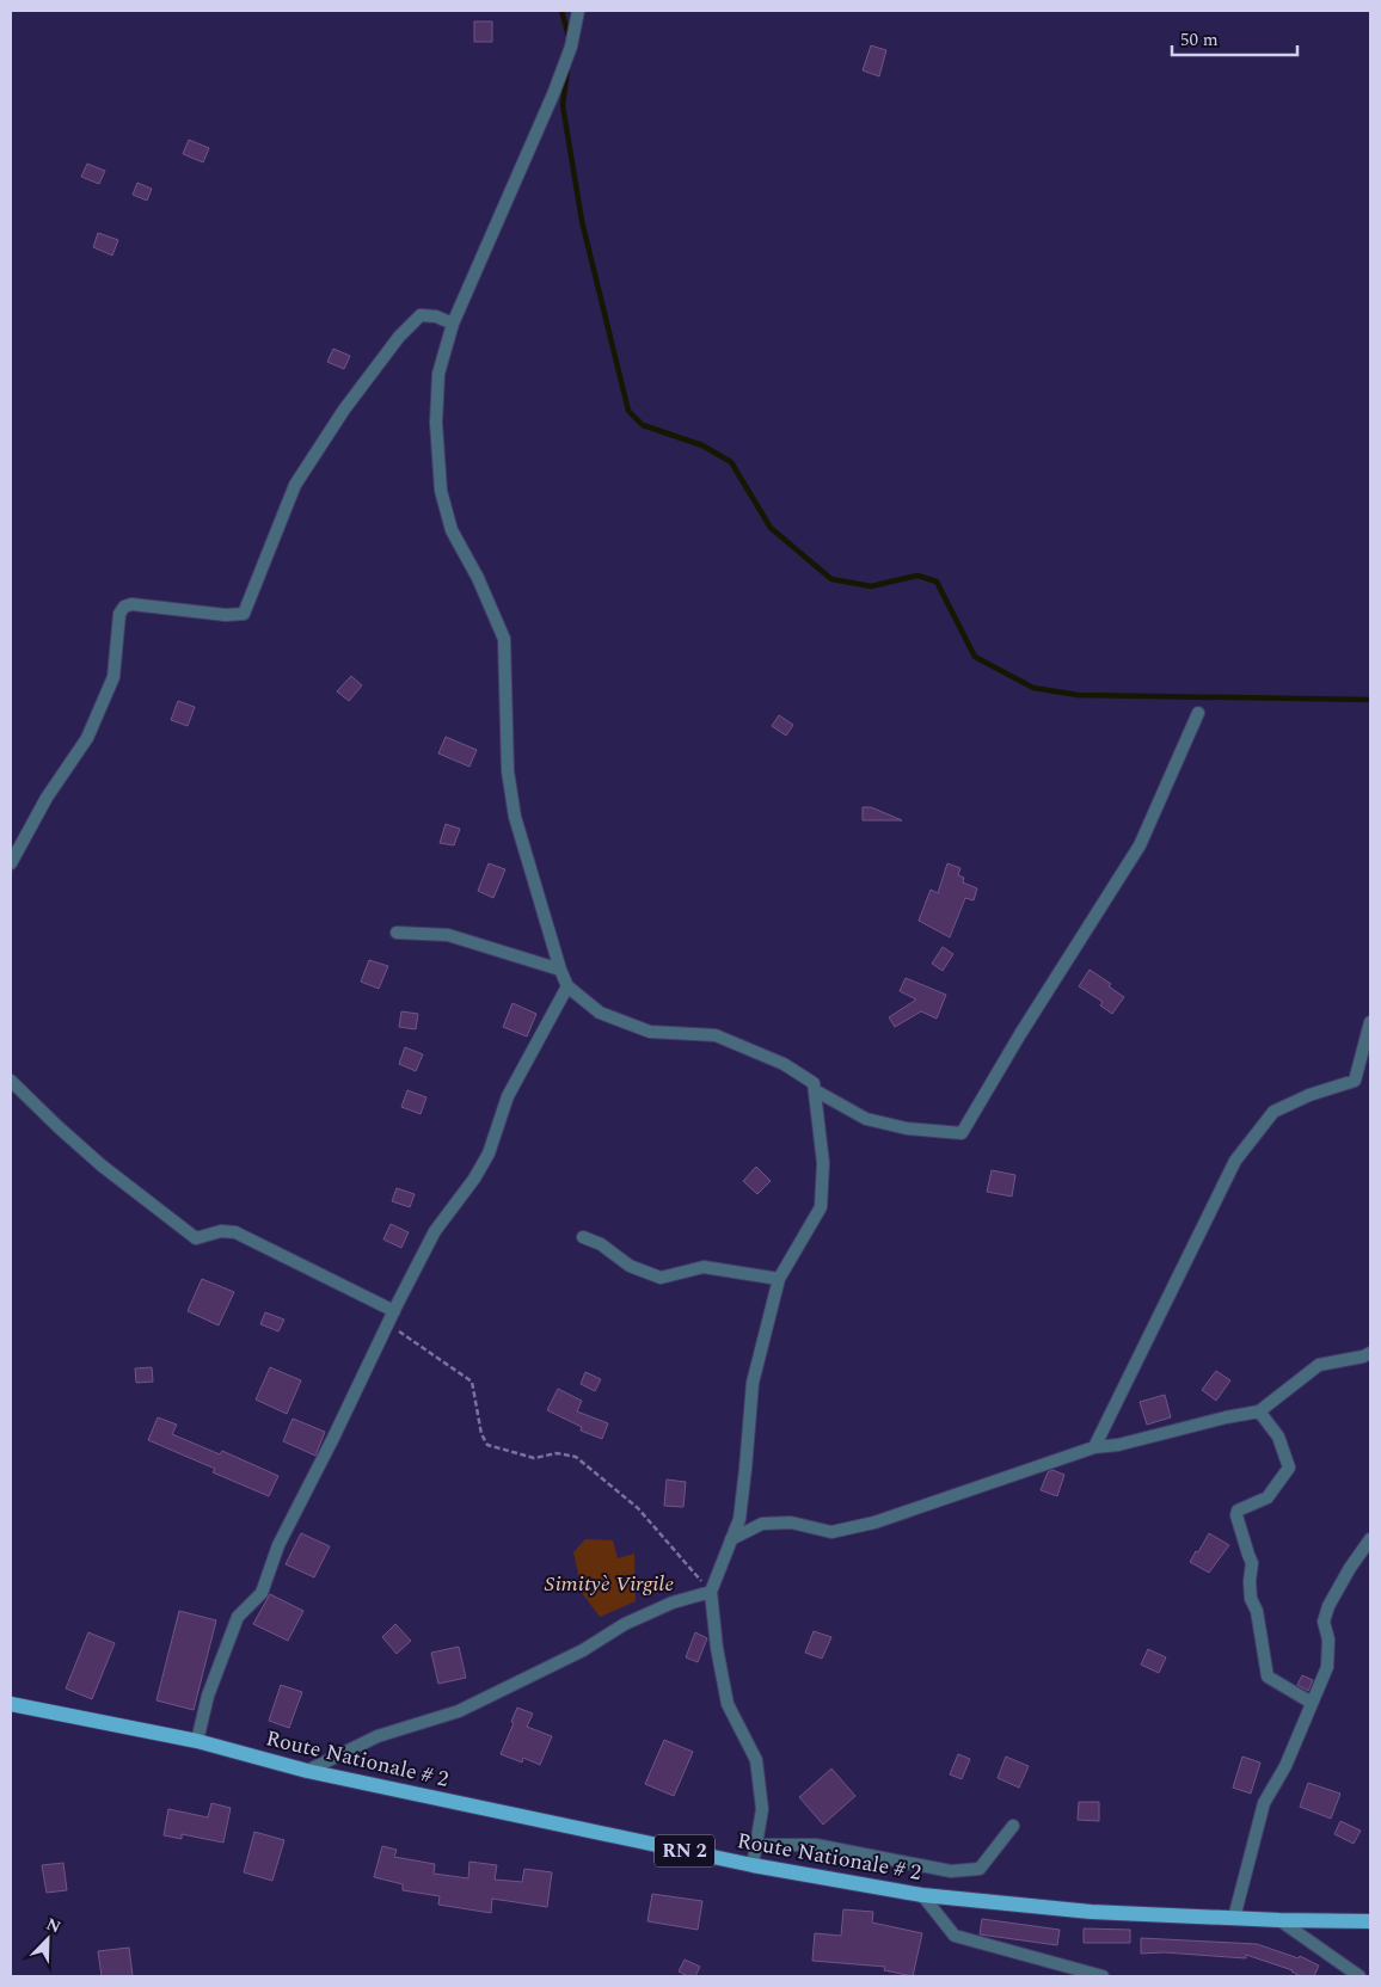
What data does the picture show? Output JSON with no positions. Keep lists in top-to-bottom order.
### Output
{
  "streets": {
    "main road": ["Route Nationale # 2", "RN 2"]
  },
  "parks": ["Simityè Virgile"],
  "scale_bar": "50 m",
  "north": "top right"
}
